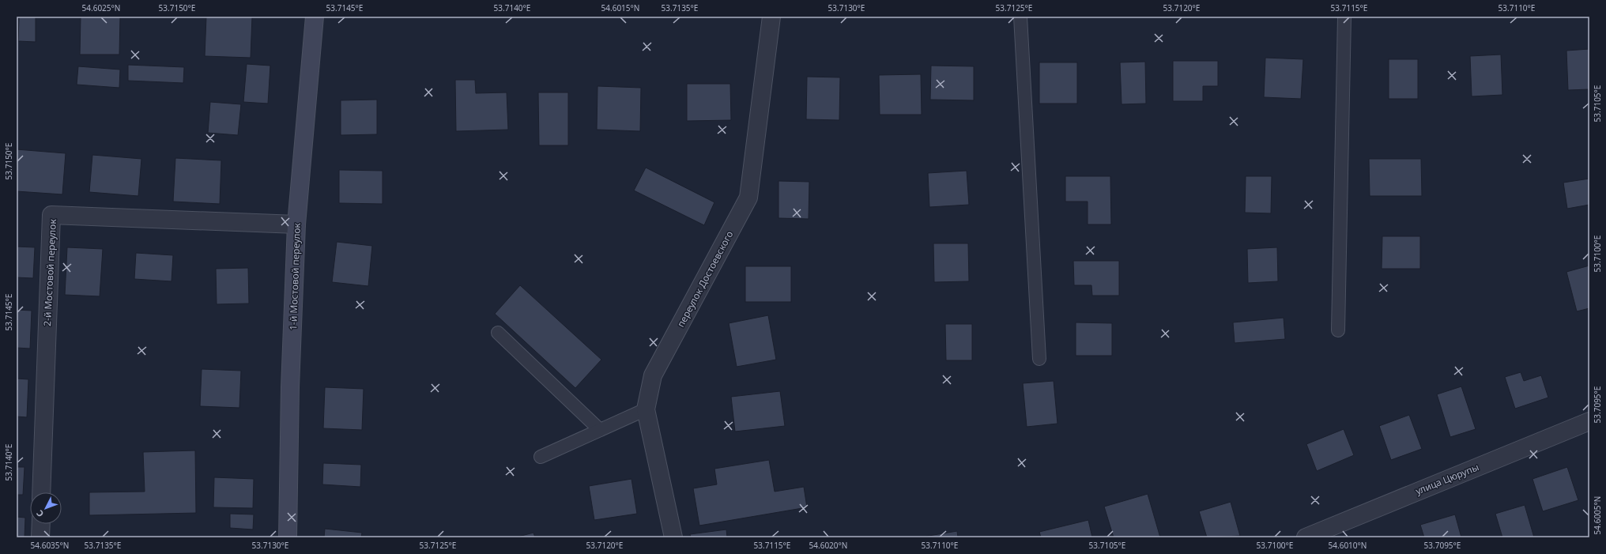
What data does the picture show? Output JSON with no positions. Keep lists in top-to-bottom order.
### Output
{
  "streets": {
    "street": [
      "2-й Мостовой переулок",
      "1-й Мостовой переулок",
      "переулок Достоевского",
      "улица Цюрупы"
    ]
  },
  "crossings": [
    ["2-й Мостовой переулок", "1-й Мостовой переулок"]
  ],
  "north": "bottom left",
  "coordinates": [
    "54.6025°N",
    "53.7150°E",
    "53.7145°E",
    "53.7140°E",
    "54.6015°N",
    "53.7135°E",
    "53.7130°E",
    "53.7125°E",
    "53.7120°E",
    "53.7115°E",
    "53.7110°E",
    "53.7105°E",
    "53.7100°E",
    "53.7095°E",
    "54.6005°N",
    "54.6035°N",
    "54.6020°N",
    "54.6010°N"
  ]
}
